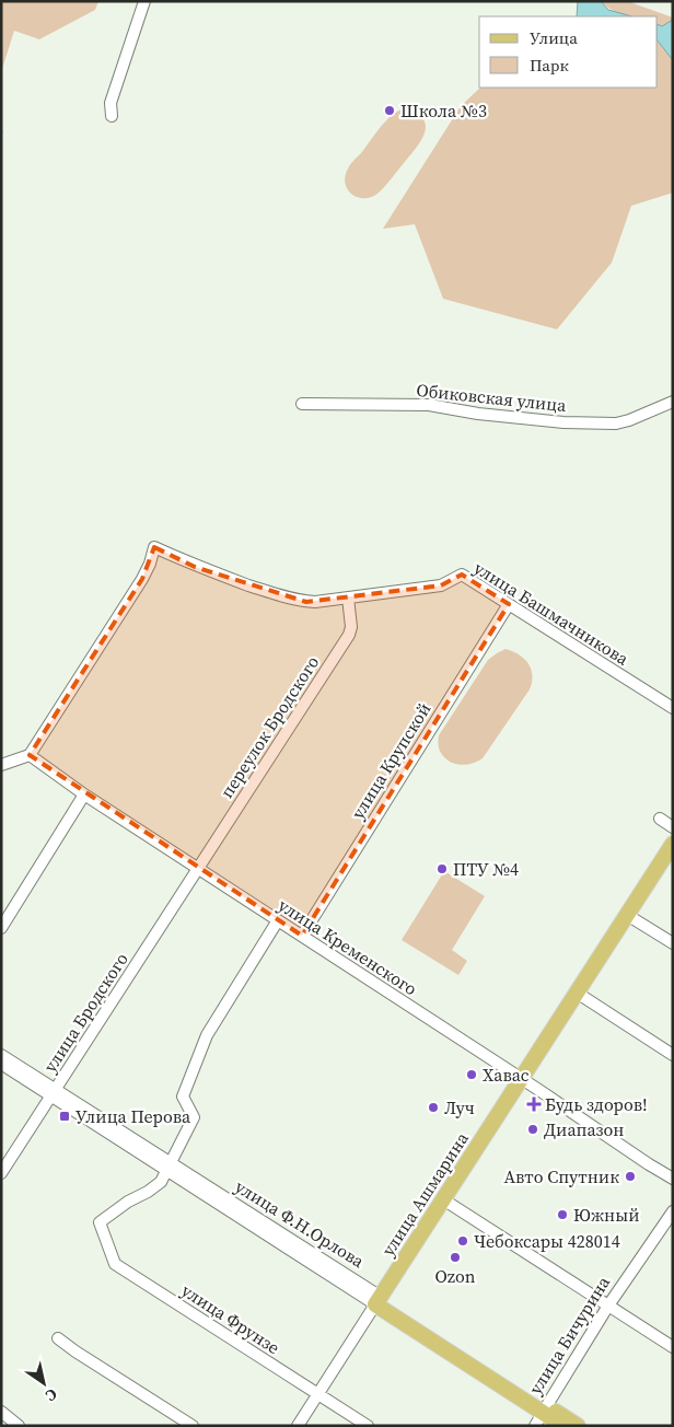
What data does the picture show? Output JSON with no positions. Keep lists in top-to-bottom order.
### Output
{
  "streets": {
    "main road": ["улица Ашмарина", "улица Ф.Н.Орлова"],
    "street": [
      "Обиковская улица",
      "улица Башмачникова",
      "переулок Бродского",
      "улица Крупской",
      "улица Кременского",
      "улица Бродского",
      "улица Фрунзе",
      "улица Бичурина"
    ]
  },
  "crossings": [
    ["улица Башмачникова", "переулок Бродского"],
    ["улица Башмачникова", "улица Крупской"],
    ["улица Башмачникова", "улица Кременского"],
    ["переулок Бродского", "улица Кременского"],
    ["переулок Бродского", "улица Бродского"],
    ["улица Крупской", "улица Кременского"],
    ["улица Кременского", "улица Бродского"],
    ["улица Кременского", "улица Ашмарина"],
    ["улица Бродского", "улица Ф.Н.Орлова"],
    ["улица Ашмарина", "улица Ф.Н.Орлова"],
    ["улица Ашмарина", "улица Фрунзе"],
    ["улица Ф.Н.Орлова", "улица Фрунзе"],
    ["улица Ф.Н.Орлова", "улица Бичурина"]
  ],
  "places": {
    "other": [
      "Школа №3",
      "ПТУ №4",
      "Хавас",
      "Луч",
      "Диапазон",
      "Авто Спутник",
      "Южный",
      "Чебоксары 428014",
      "Ozon"
    ],
    "health": ["Будь здоров!"],
    "transit": ["Улица Перова"]
  },
  "legend": ["Улица", "Парк"],
  "north": "bottom right"
}
